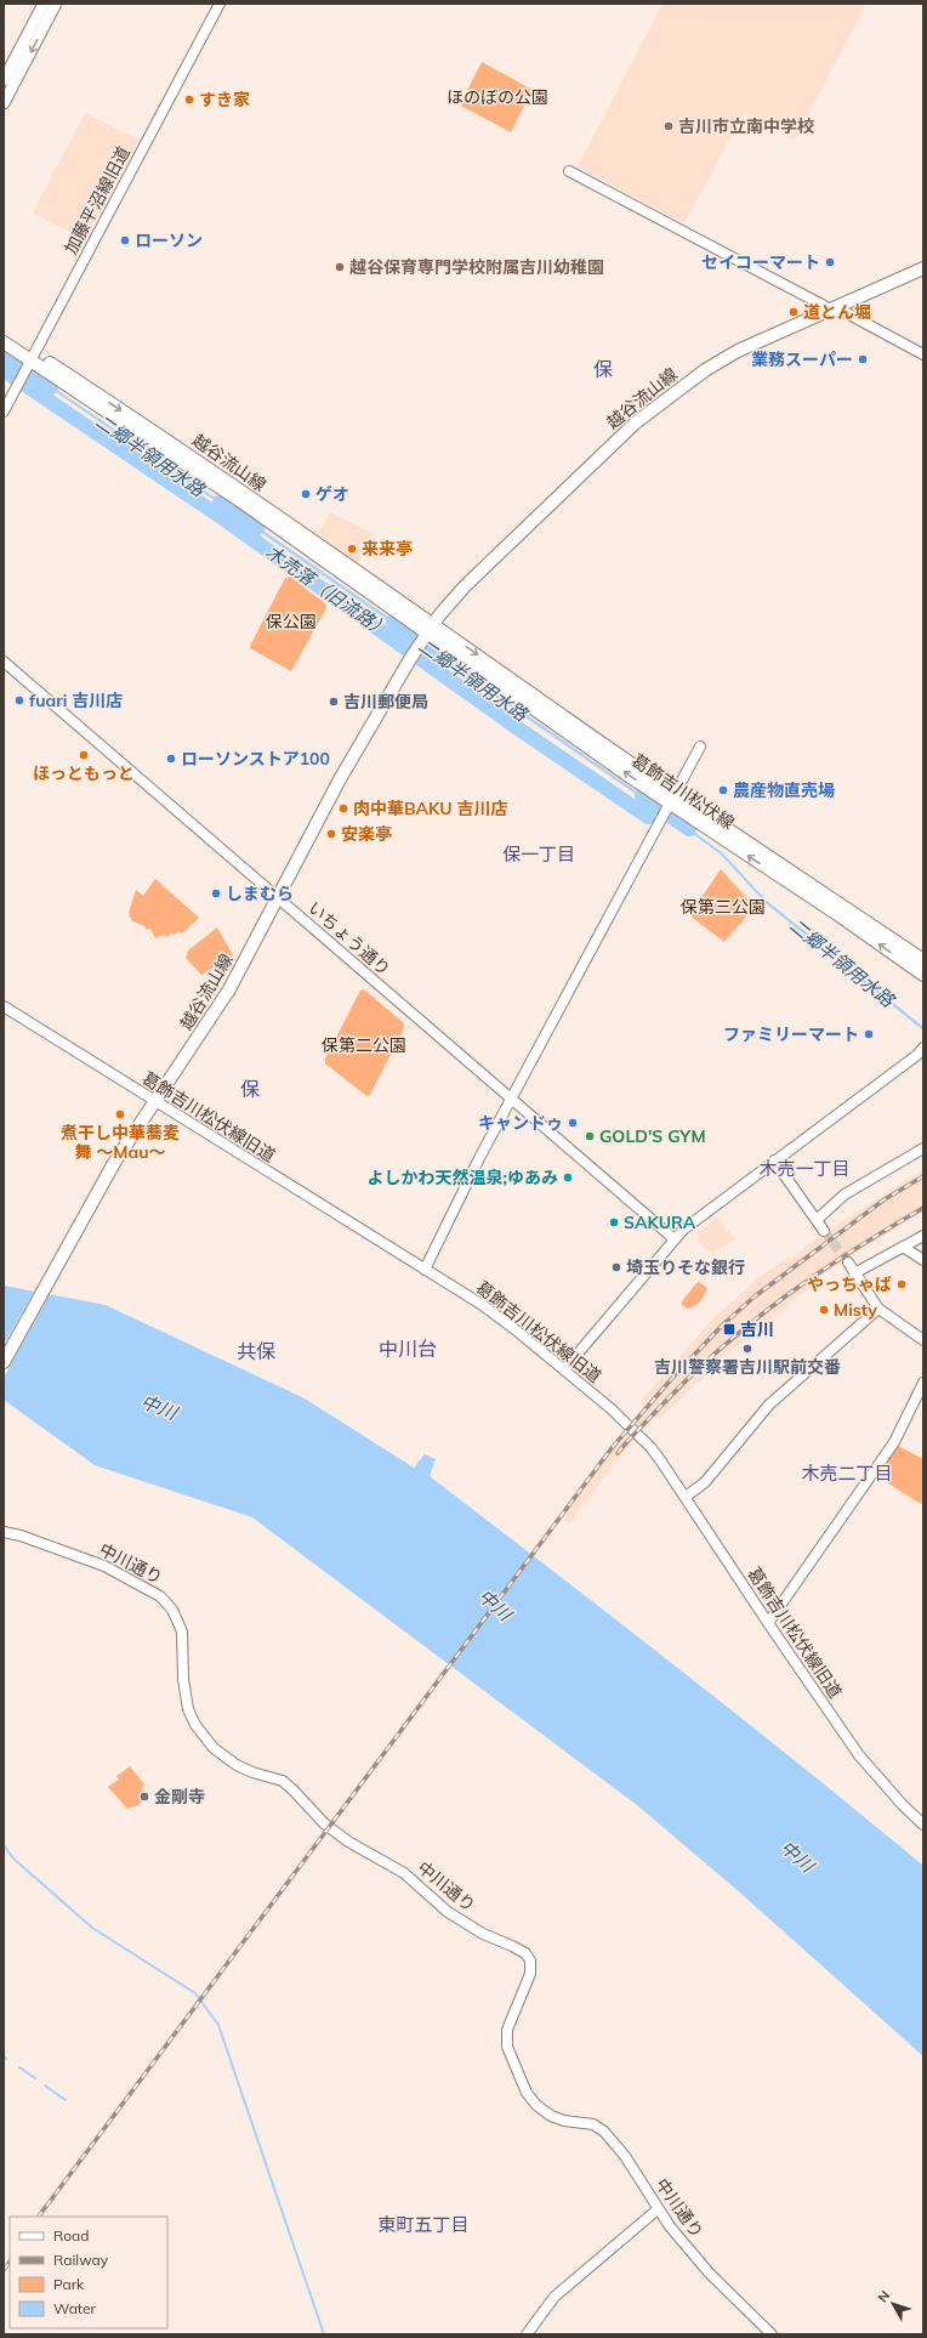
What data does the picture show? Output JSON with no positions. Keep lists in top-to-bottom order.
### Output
{
  "streets": {
    "main road": ["越谷流山線", "葛飾吉川松伏線"],
    "street": [
      "加藤平沼線旧道",
      "いちょう通り",
      "葛飾吉川松伏線旧道",
      "中川通り"
    ]
  },
  "crossings": [
    ["加藤平沼線旧道", "越谷流山線"],
    ["越谷流山線", "葛飾吉川松伏線"],
    ["越谷流山線", "いちょう通り"],
    ["越谷流山線", "葛飾吉川松伏線旧道"]
  ],
  "districts": [
    "保",
    "保一丁目",
    "保",
    "木売一丁目",
    "中川台",
    "共保",
    "木売二丁目",
    "東町五丁目"
  ],
  "water": ["二郷半領用水路", "木売落（旧流路）", "中川"],
  "parks": [
    "ほのぼの公園",
    "保公園",
    "保第三公園",
    "保第二公園"
  ],
  "places": {
    "other": [
      "すき家",
      "吉川市立南中学校",
      "ローソン",
      "セイコーマート",
      "越谷保育専門学校附属吉川幼稚園",
      "道とん堀",
      "業務スーパー",
      "ゲオ",
      "来来亭",
      "fuari 吉川店",
      "吉川郵便局",
      "ほっともっと",
      "ローソンストア100",
      "農産物直売場",
      "肉中華BAKU 吉川店",
      "安楽亭",
      "しまむら",
      "ファミリーマート",
      "煮干し中華蕎麦 舞 〜Mau〜",
      "キャンドゥ",
      "GOLD'S GYM",
      "よしかわ天然温泉;ゆあみ",
      "SAKURA",
      "埼玉りそな銀行",
      "やっちゃば",
      "Misty",
      "吉川警察署吉川駅前交番",
      "金剛寺"
    ],
    "transit": ["吉川"]
  },
  "legend": [
    "Road",
    "Railway",
    "Park",
    "Water"
  ],
  "north": "top left"
}
